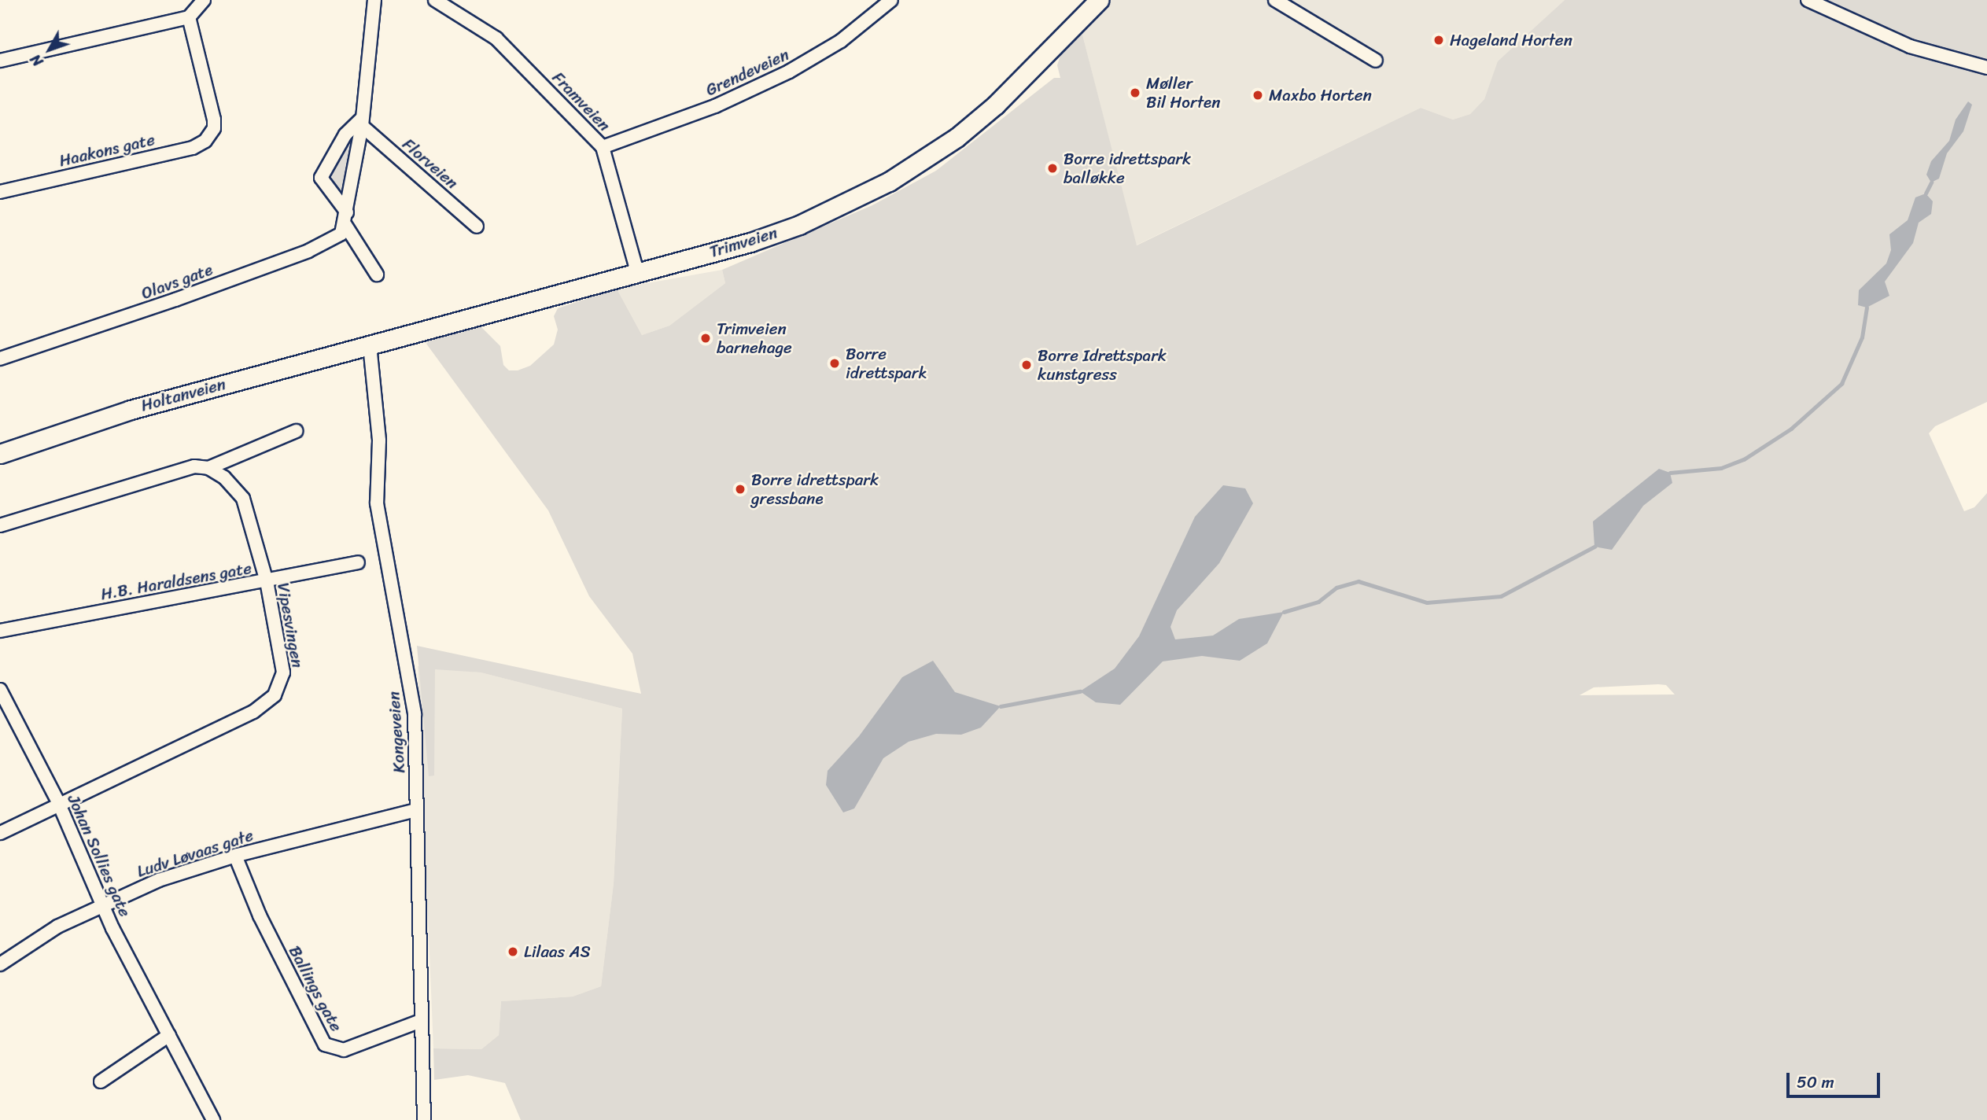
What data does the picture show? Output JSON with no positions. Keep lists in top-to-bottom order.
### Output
{
  "streets": {
    "main road": ["Trimveien", "Holtanveien"],
    "street": [
      "Grendeveien",
      "Framveien",
      "Haakons gate",
      "Florveien",
      "Olavs gate",
      "H.B. Haraldsens gate",
      "Vipesvingen",
      "Kongeveien",
      "Ludv Løvaas gate",
      "Johan Sollies gate",
      "Ballings gate"
    ]
  },
  "crossings": [
    ["Grendeveien", "Framveien"],
    ["Framveien", "Trimveien"],
    ["Trimveien", "Holtanveien"],
    ["Trimveien", "Kongeveien"],
    ["Holtanveien", "Kongeveien"],
    ["H.B. Haraldsens gate", "Vipesvingen"],
    ["Vipesvingen", "Johan Sollies gate"],
    ["Kongeveien", "Ludv Løvaas gate"],
    ["Kongeveien", "Ballings gate"],
    ["Ludv Løvaas gate", "Johan Sollies gate"],
    ["Ludv Løvaas gate", "Ballings gate"]
  ],
  "places": [
    "Hageland Horten",
    "Møller Bil Horten",
    "Maxbo Horten",
    "Borre idrettspark balløkke",
    "Trimveien barnehage",
    "Borre idrettspark",
    "Borre Idrettspark kunstgress",
    "Borre idrettspark gressbane",
    "Lilaas AS"
  ],
  "scale_bar": "50 m",
  "north": "bottom left"
}
